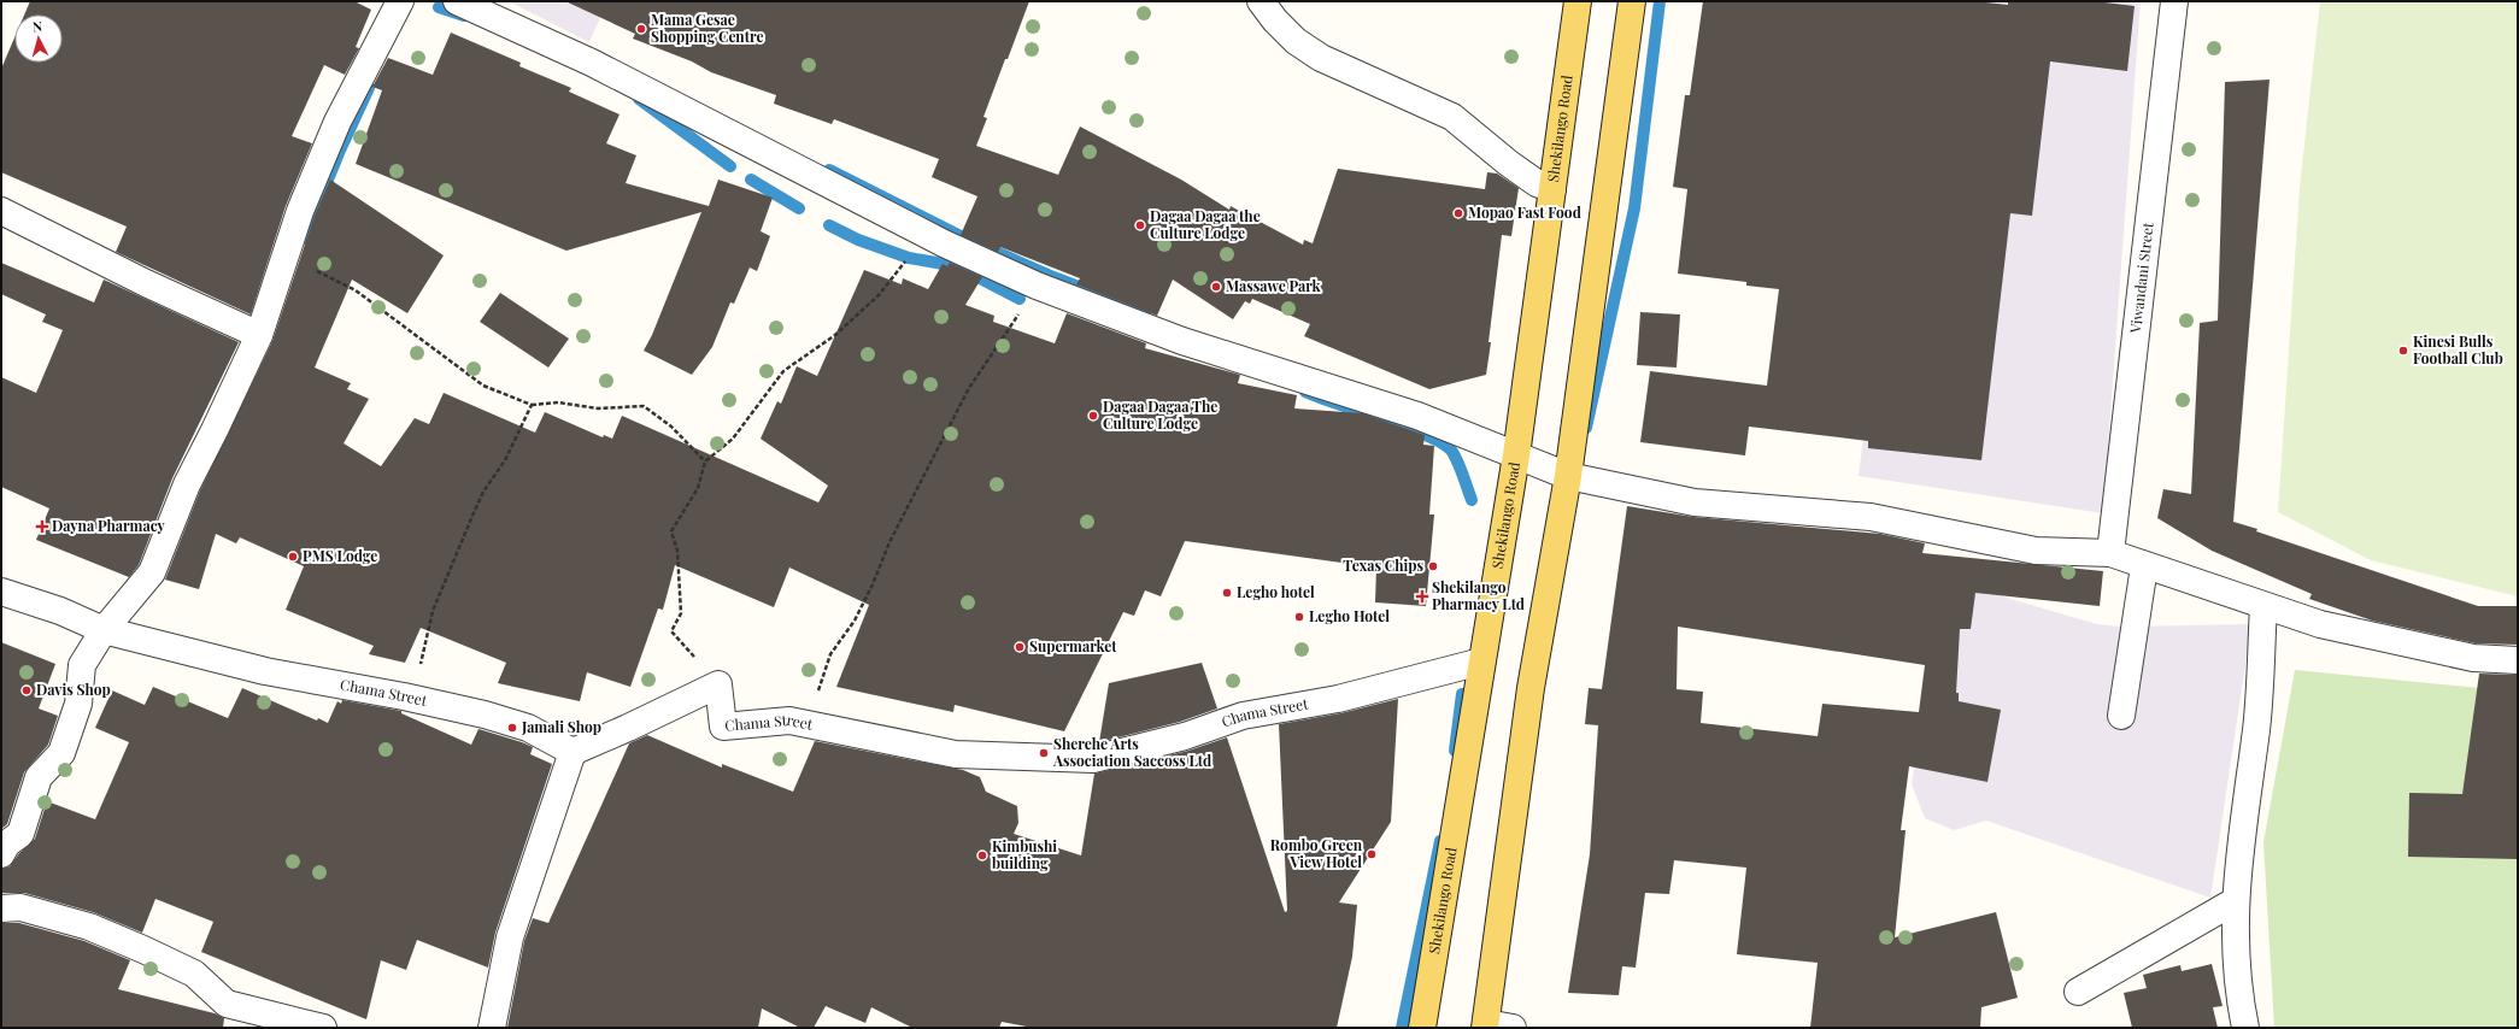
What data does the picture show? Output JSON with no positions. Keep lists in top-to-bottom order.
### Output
{
  "streets": {
    "main road": ["Shekilango Road"],
    "street": ["Viwandani Street", "Chama Street"]
  },
  "crossings": [
    ["Shekilango Road", "Chama Street"]
  ],
  "places": {
    "other": [
      "Mama Gesae Shopping Centre",
      "Mopao Fast Food",
      "Dagaa Dagaa the Culture Lodge",
      "Massawe Park",
      "Kinesi Bulls Football Club",
      "Dagaa Dagaa The Culture Lodge",
      "PMS Lodge",
      "Texas Chips",
      "Legho hotel",
      "Legho Hotel",
      "Supermarket",
      "Davis Shop",
      "Jamali Shop",
      "Sherehe Arts Association Saccoss Ltd",
      "Rombo Green View Hotel",
      "Kimbushi building"
    ],
    "health": ["Dayna Pharmacy", "Shekilango Pharmacy Ltd"]
  },
  "north": "top"
}
